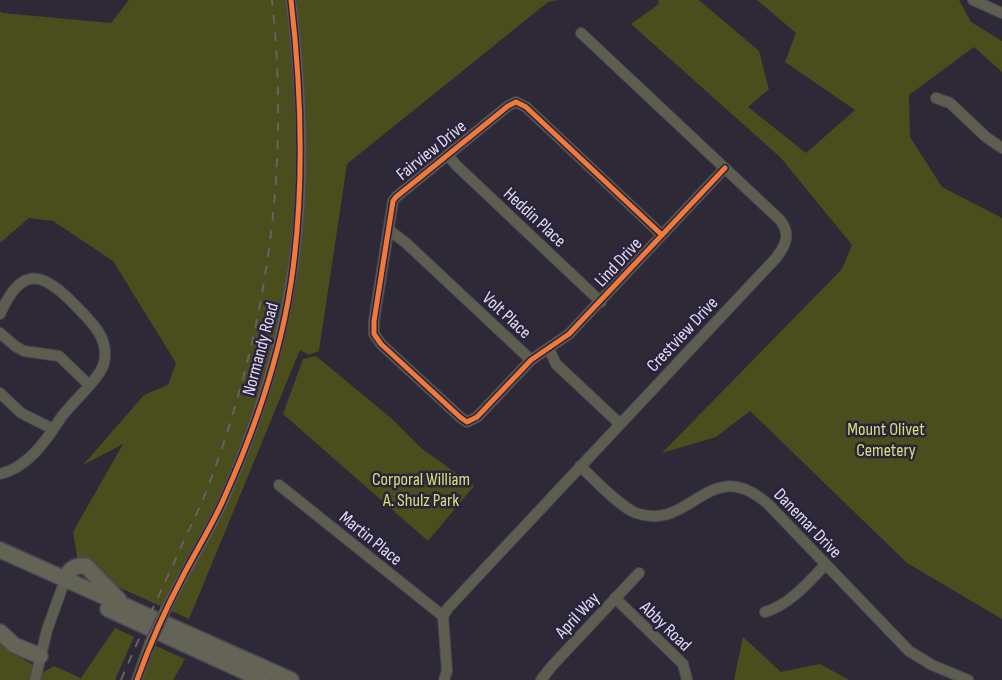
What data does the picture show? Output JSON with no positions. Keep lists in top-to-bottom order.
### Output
{
  "streets": {
    "street": [
      "Fairview Drive",
      "Heddin Place",
      "Lind Drive",
      "Volt Place",
      "Crestview Drive",
      "Normandy Road",
      "Danemar Drive",
      "Martin Place",
      "April Way",
      "Abby Road"
    ]
  },
  "crossings": [
    ["Fairview Drive", "Heddin Place"],
    ["Fairview Drive", "Lind Drive"],
    ["Fairview Drive", "Volt Place"],
    ["Heddin Place", "Lind Drive"],
    ["Lind Drive", "Volt Place"],
    ["Lind Drive", "Crestview Drive"],
    ["Volt Place", "Crestview Drive"],
    ["Crestview Drive", "Danemar Drive"],
    ["Crestview Drive", "Martin Place"],
    ["April Way", "Abby Road"]
  ],
  "parks": ["Mount Olivet Cemetery", "Corporal William A. Shulz Park"]
}
